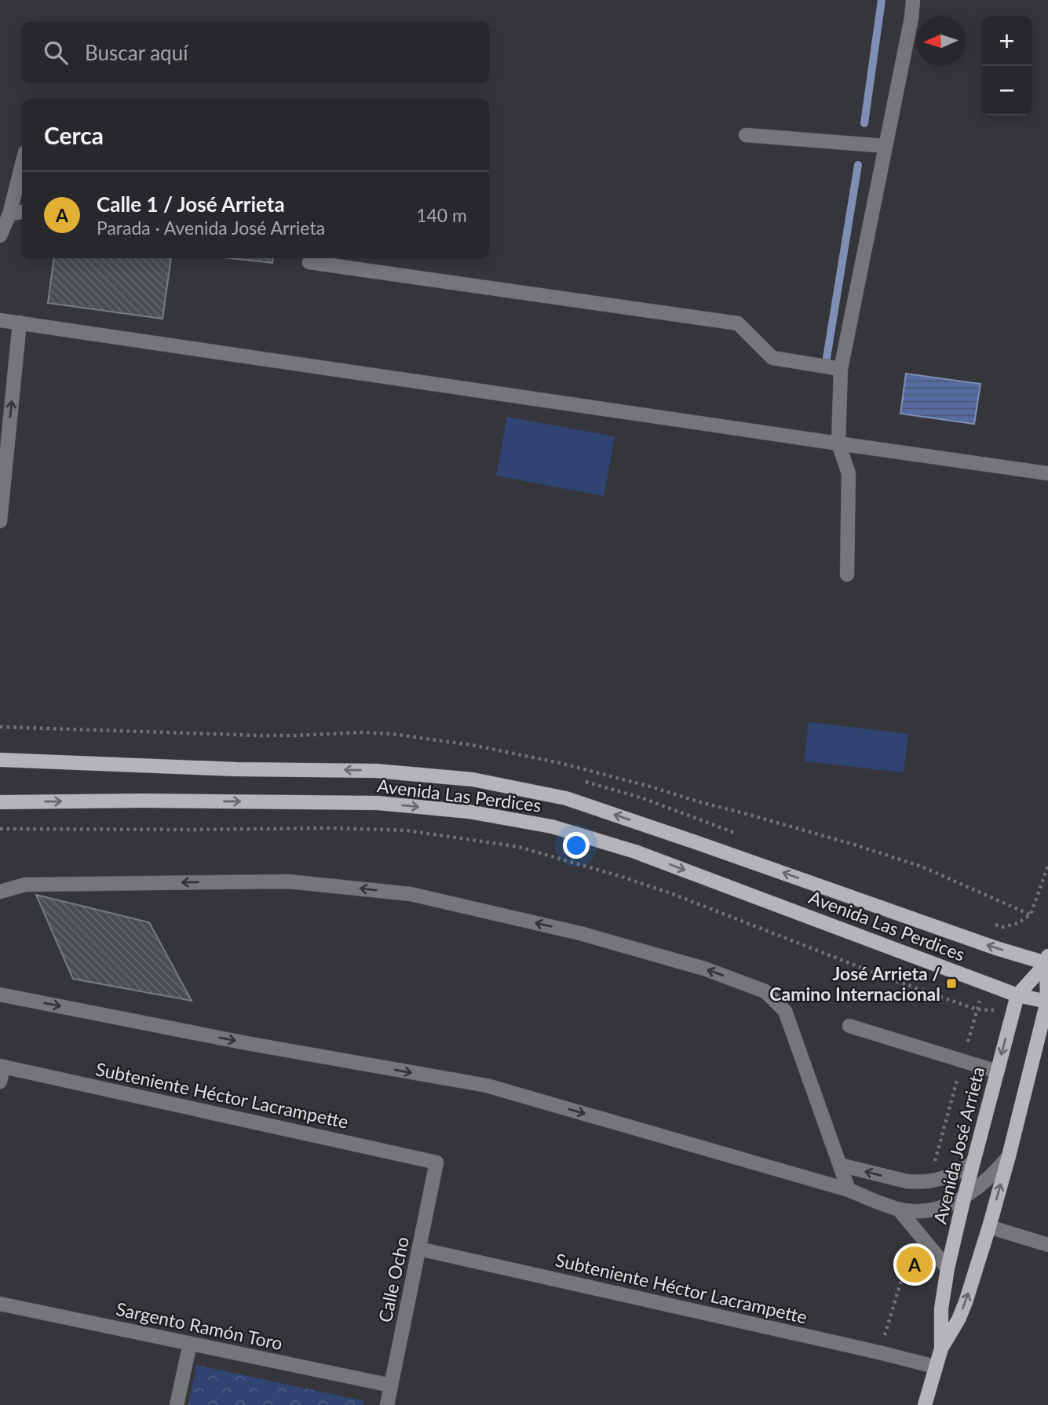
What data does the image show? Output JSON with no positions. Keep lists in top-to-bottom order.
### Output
{
  "streets": {
    "main road": ["Avenida Las Perdices", "Avenida José Arrieta"],
    "street": ["Subteniente Héctor Lacrampette", "Calle Ocho", "Sargento Ramón Toro"]
  },
  "crossings": [
    ["Avenida Las Perdices", "Avenida José Arrieta"],
    ["Subteniente Héctor Lacrampette", "Avenida José Arrieta"],
    ["Subteniente Héctor Lacrampette", "Calle Ocho"],
    ["Calle Ocho", "Sargento Ramón Toro"]
  ],
  "places": {
    "transit": ["José Arrieta / Camino Internacional"]
  },
  "north": "left",
  "page": {
    "map_buttons": ["+", "−"],
    "search": "Buscar aquí",
    "heading": "Cerca",
    "list": [
      {
        "mark": "A",
        "name": "Calle 1 / José Arrieta",
        "note": "Parada · Avenida José Arrieta",
        "value": "140 m"
      }
    ],
    "pins": "A"
  }
}
